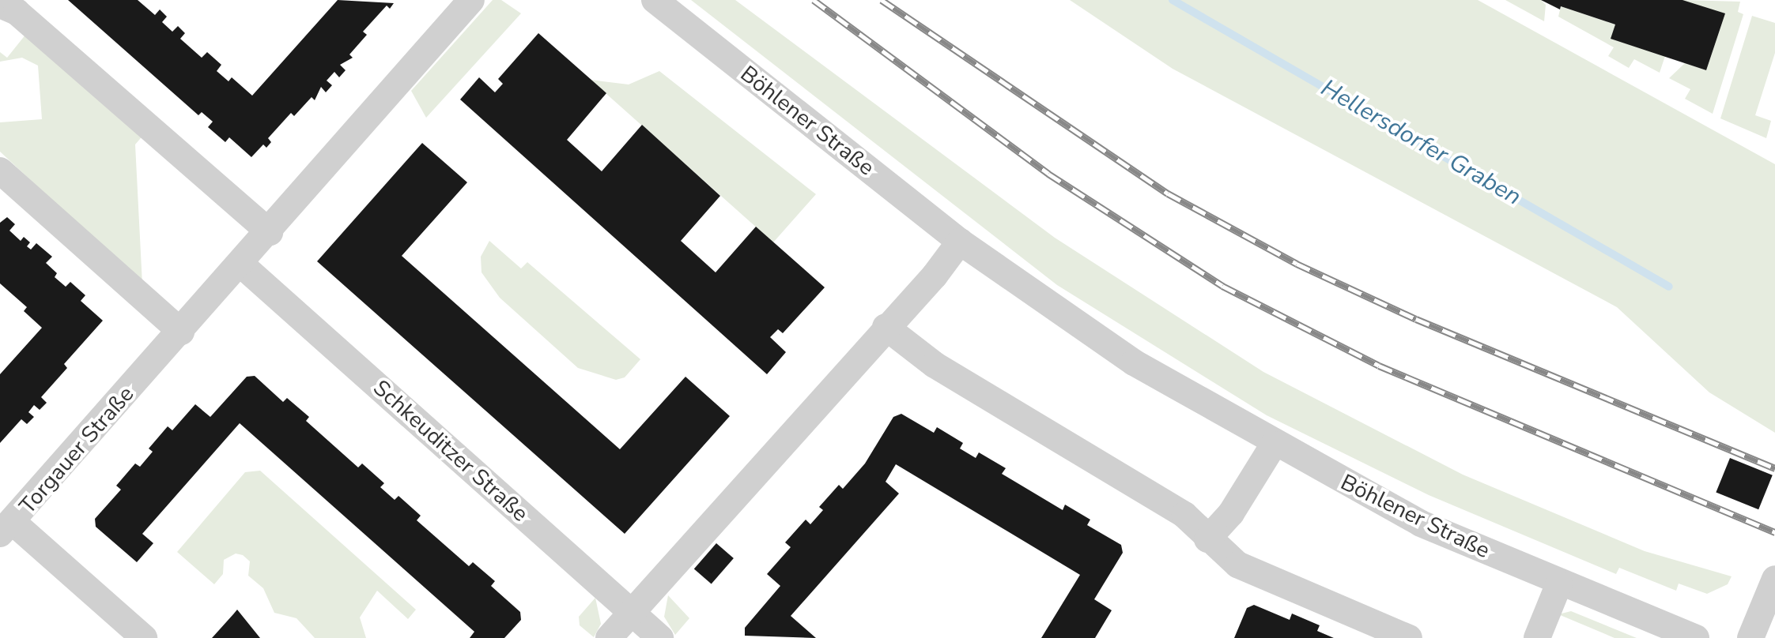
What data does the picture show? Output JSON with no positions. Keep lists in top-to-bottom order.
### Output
{
  "streets": {
    "street": ["Böhlener Straße", "Torgauer Straße", "Schkeuditzer Straße"]
  },
  "crossings": [
    ["Torgauer Straße", "Schkeuditzer Straße"]
  ],
  "water": ["Hellersdorfer Graben"]
}
